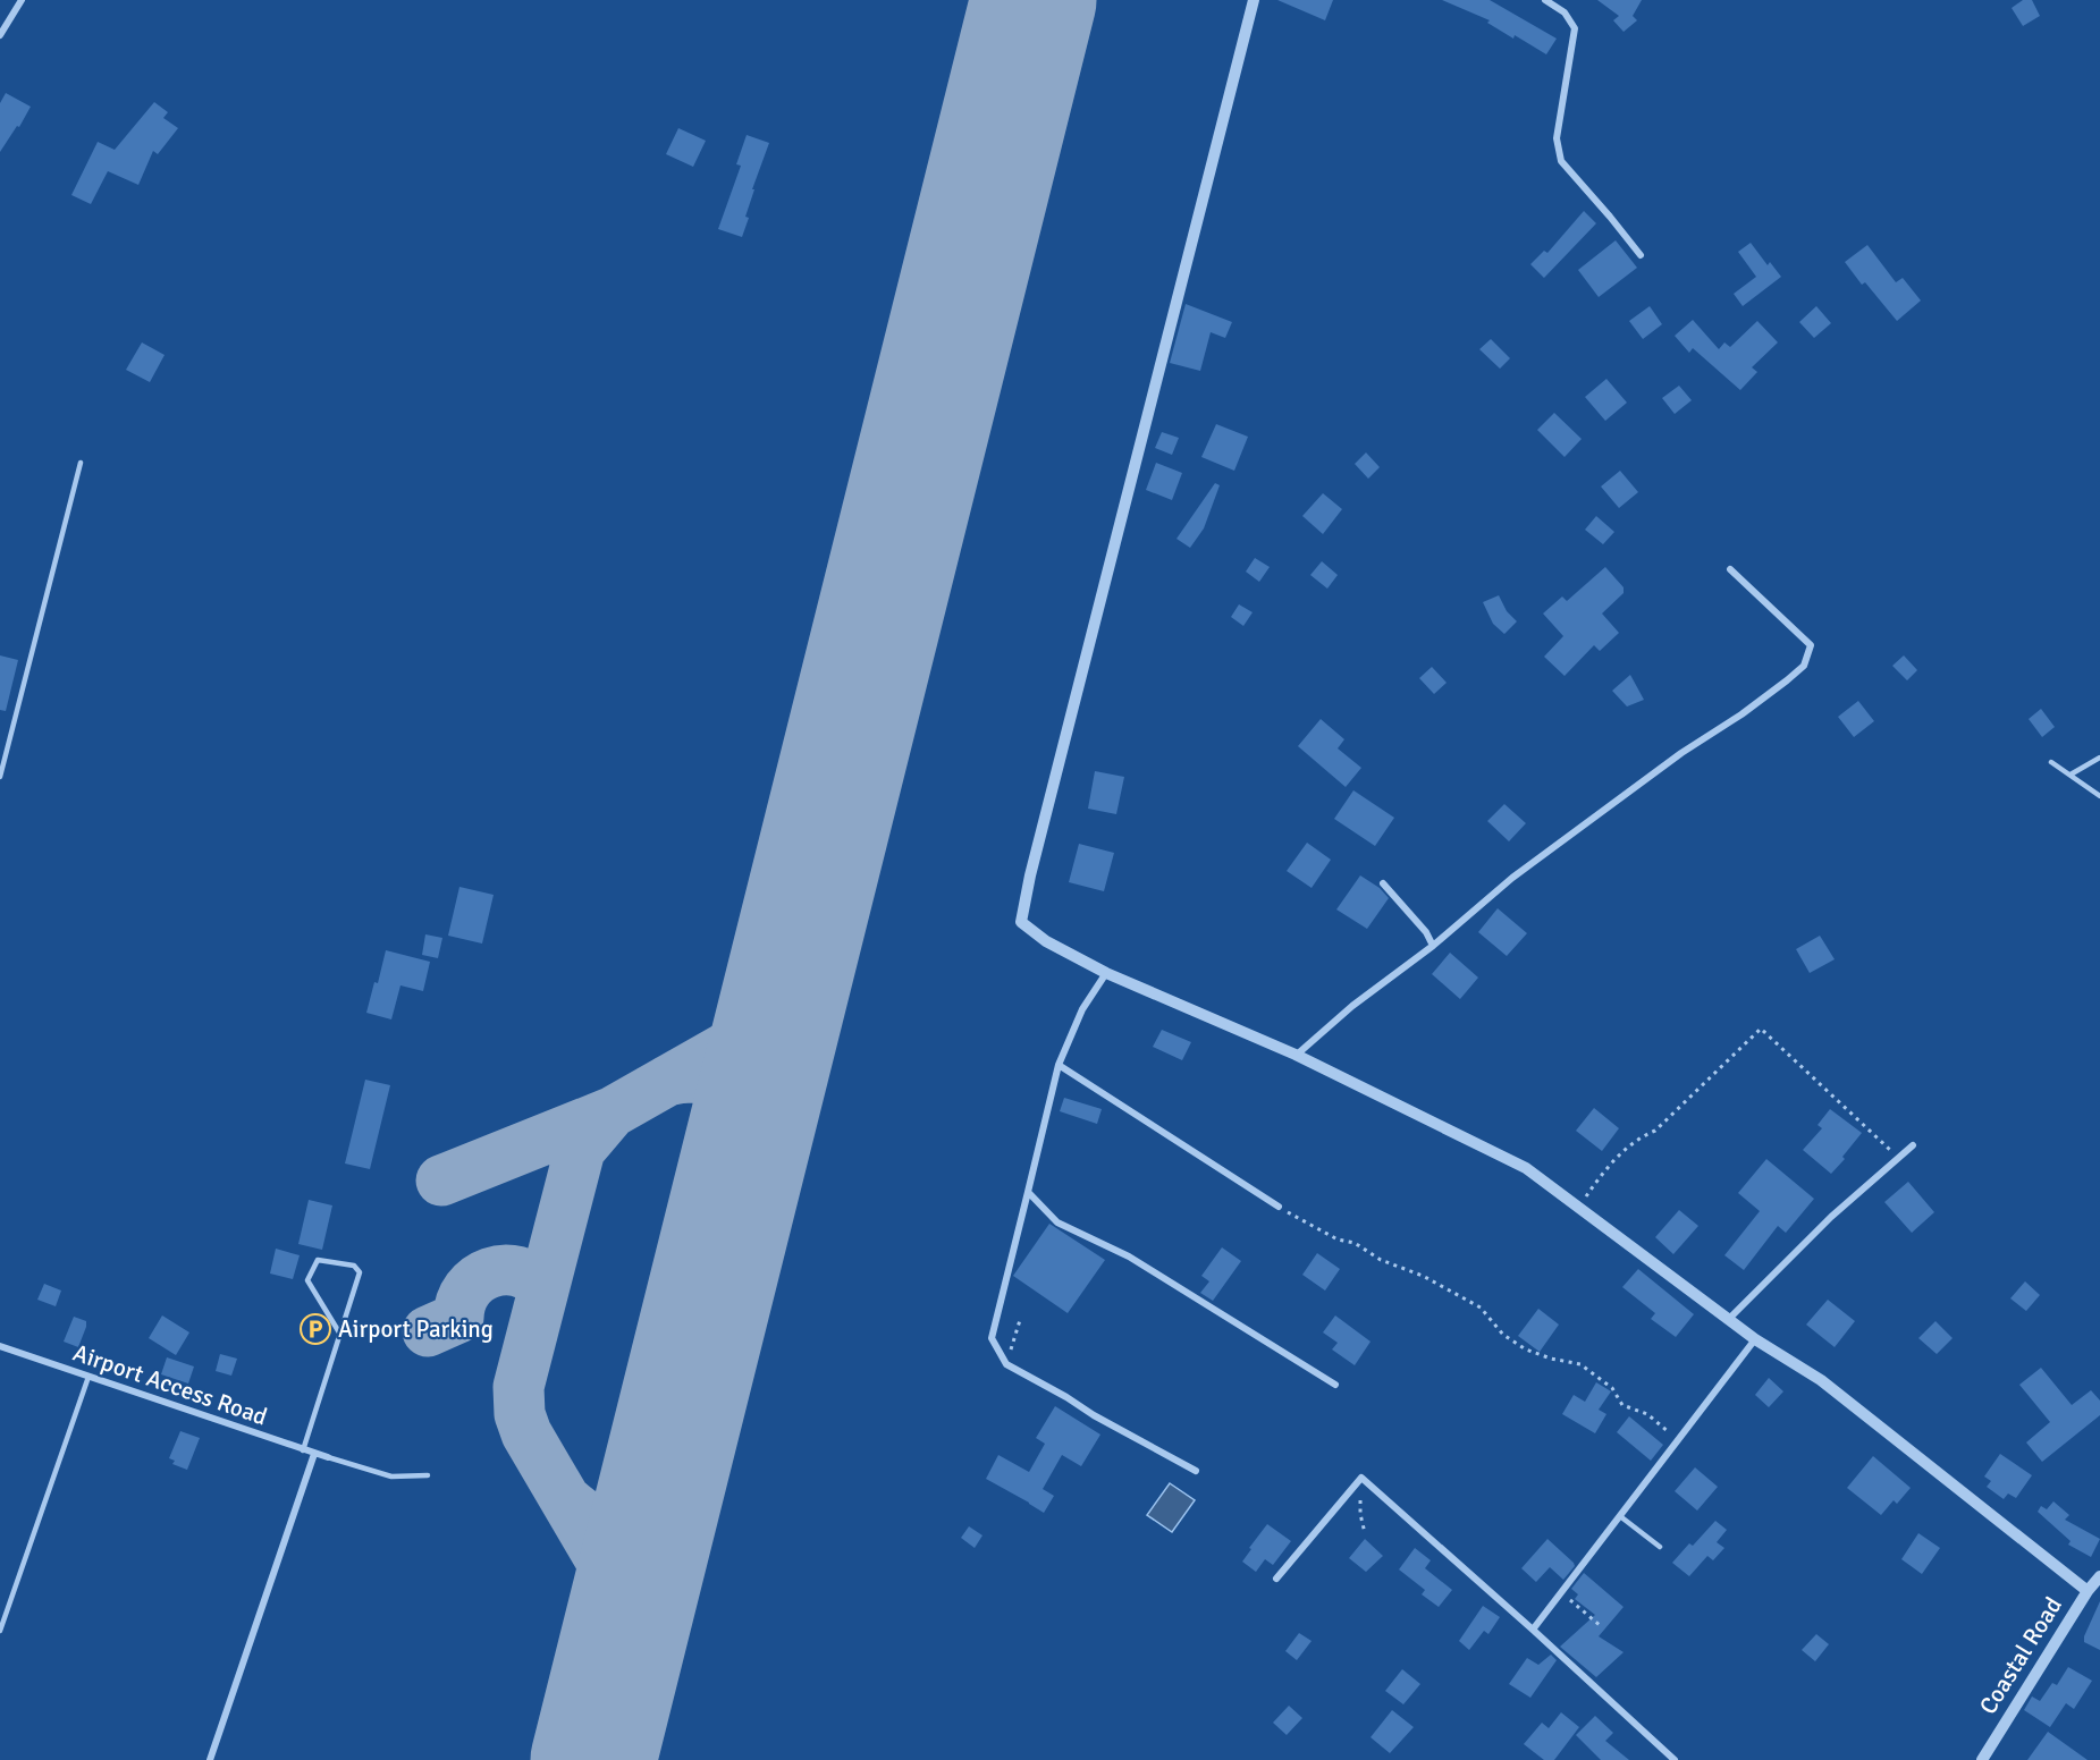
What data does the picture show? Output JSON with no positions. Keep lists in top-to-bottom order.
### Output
{
  "streets": {
    "street": ["Airport Access Road", "Coastal Road"]
  },
  "places": {
    "parking": ["Airport Parking"]
  }
}
